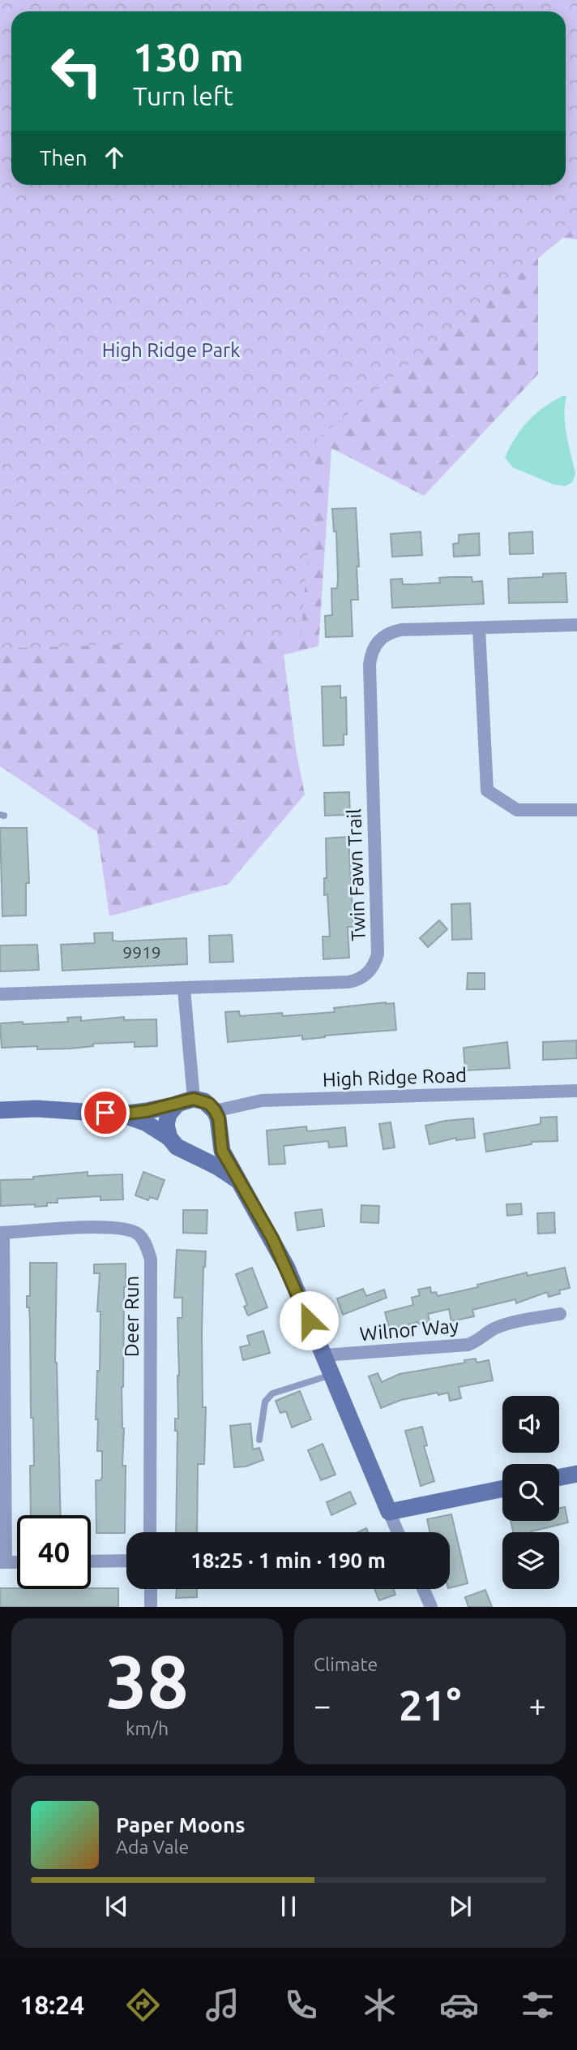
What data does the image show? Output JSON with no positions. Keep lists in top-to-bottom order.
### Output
{
  "streets": {
    "street": [
      "Twin Fawn Trail",
      "High Ridge Road",
      "Deer Run",
      "Wilnor Way"
    ]
  },
  "parks": ["High Ridge Park"],
  "house_numbers": ["9919"],
  "page": {
    "turn": ["130 m", "Turn left"],
    "then": "Then",
    "limit": "40",
    "trip": "18:25 · 1 min · 190 m",
    "tile": [
      ["38", "km/h"],
      "Climate"
    ],
    "heat": ["−", "21°", "+"],
    "song": ["Paper Moons", "Ada Vale"],
    "tabs": "18:24"
  }
}
